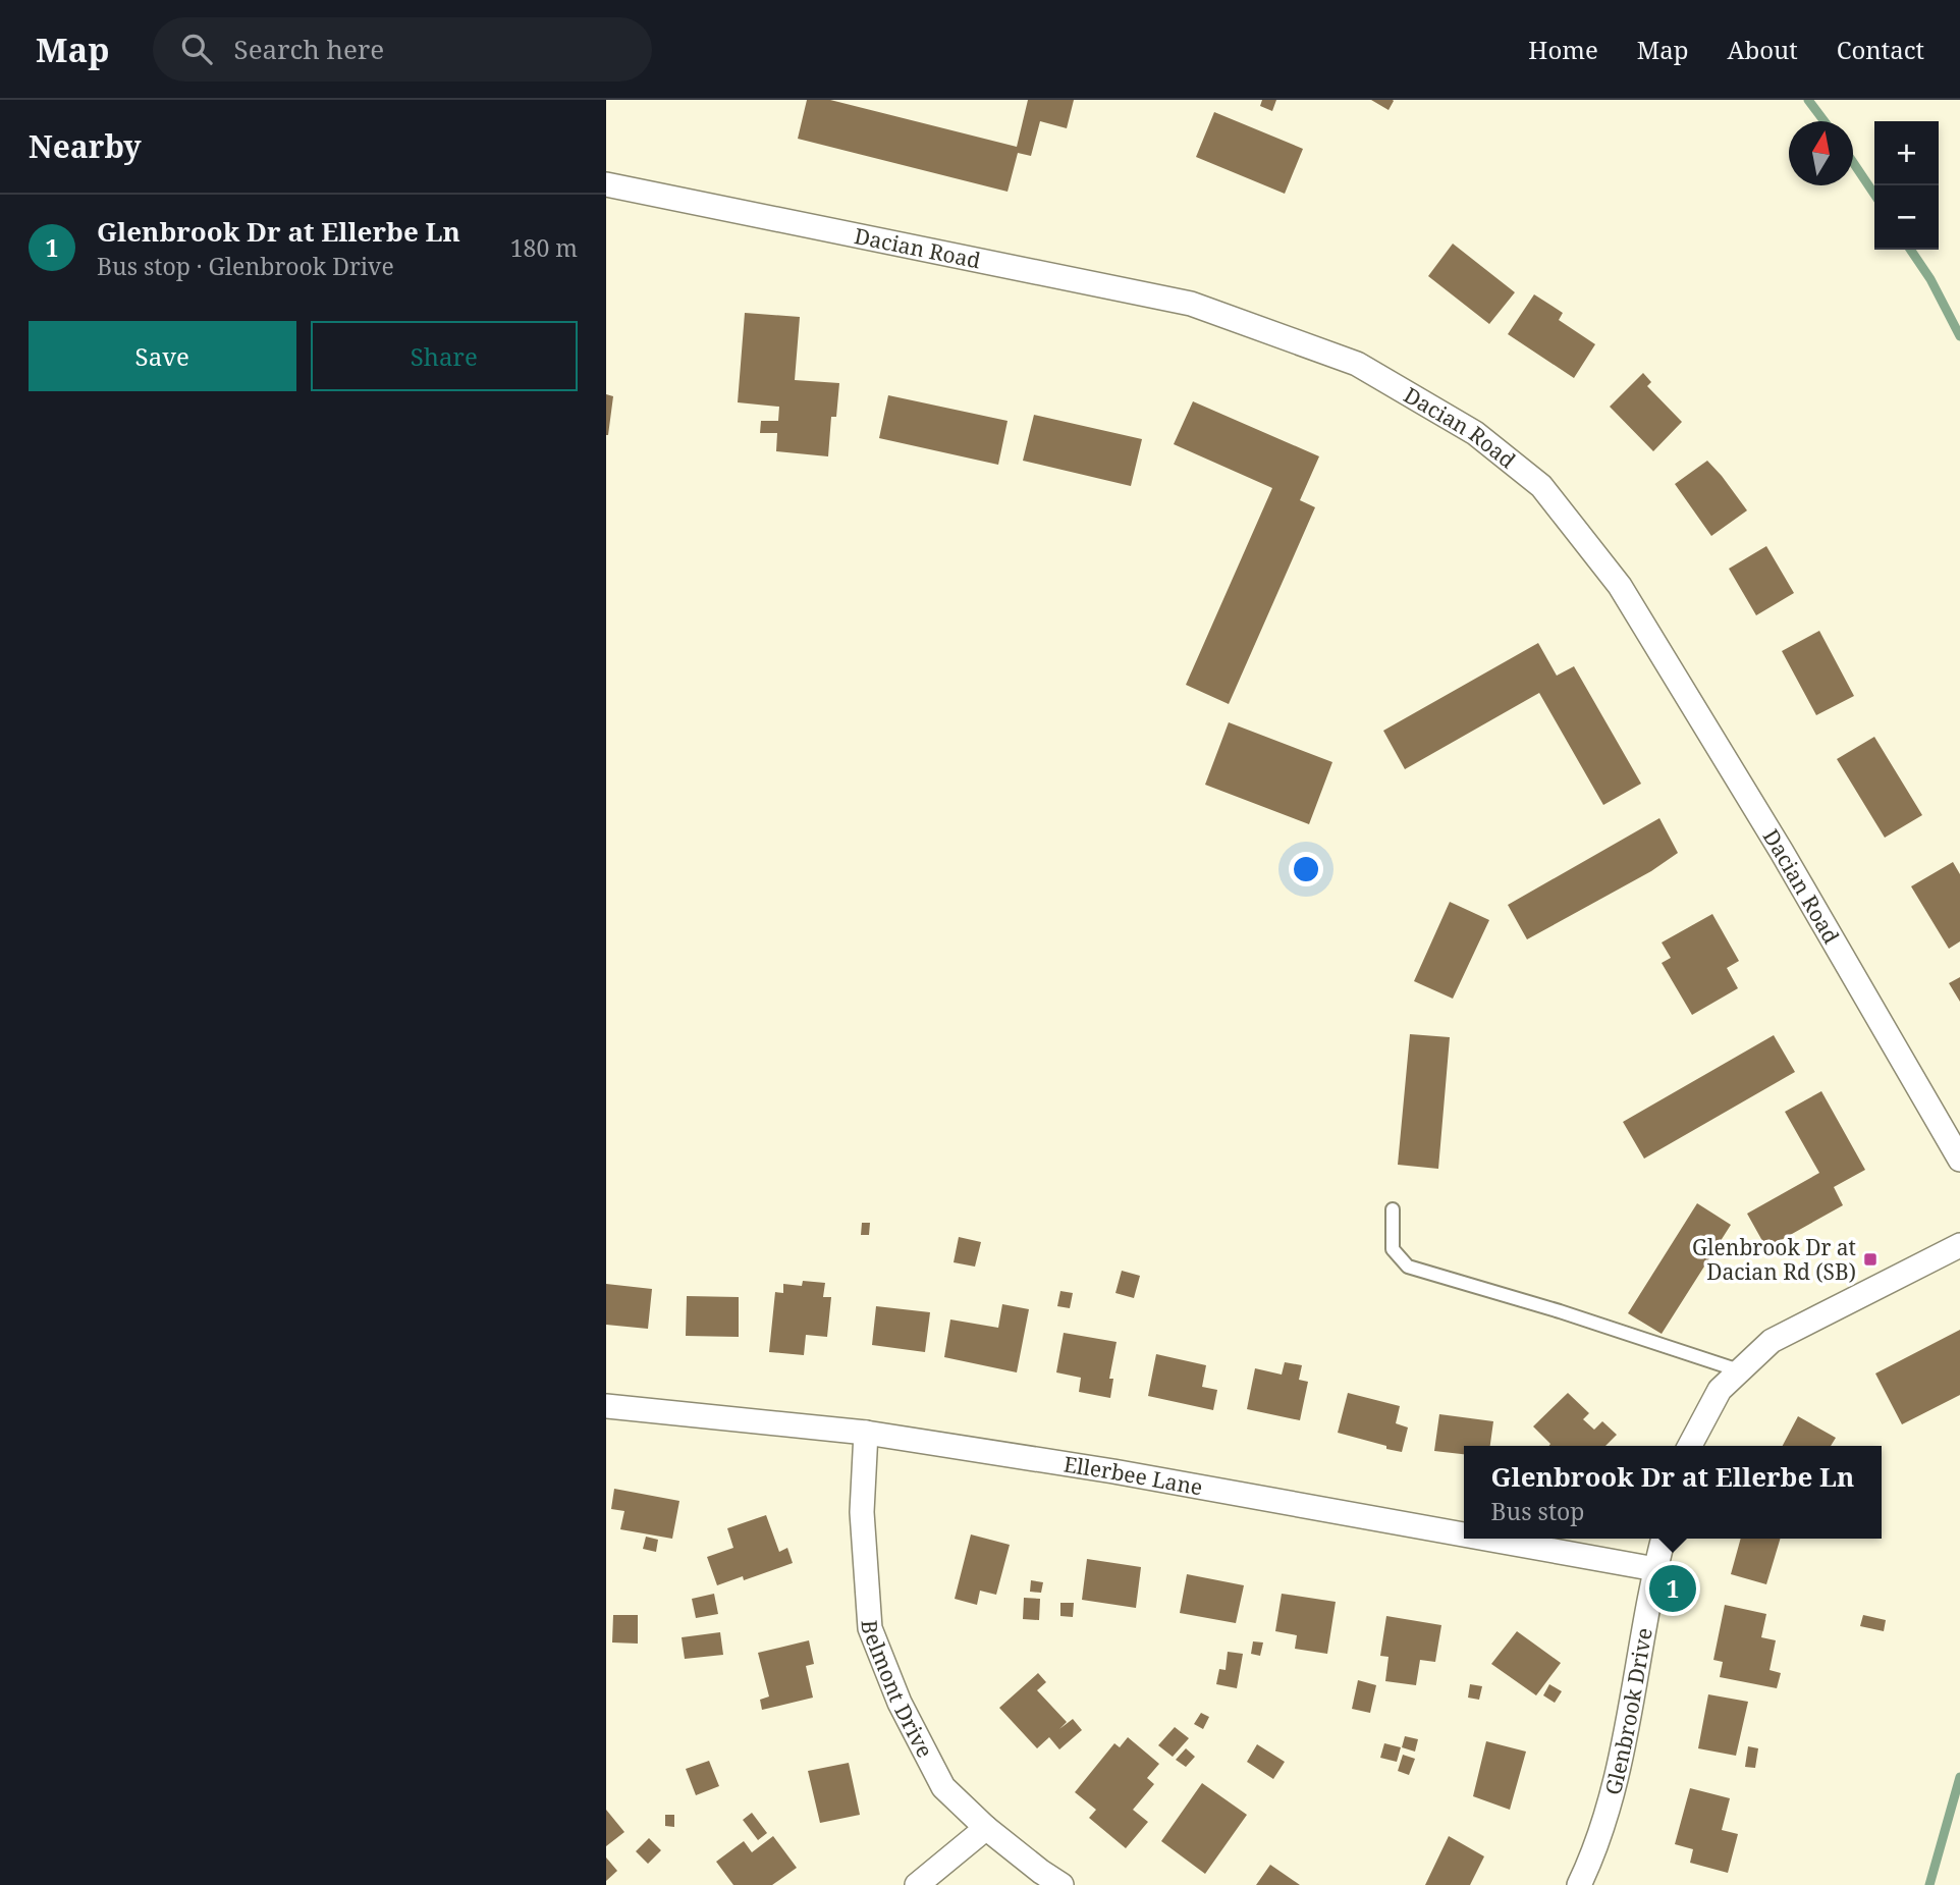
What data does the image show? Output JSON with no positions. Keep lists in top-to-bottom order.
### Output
{
  "streets": {
    "street": [
      "Dacian Road",
      "Ellerbee Lane",
      "Belmont Drive",
      "Glenbrook Drive"
    ]
  },
  "crossings": [
    ["Ellerbee Lane", "Belmont Drive"],
    ["Ellerbee Lane", "Glenbrook Drive"]
  ],
  "places": {
    "transit": ["Glenbrook Dr at Dacian Rd (SB)"]
  },
  "north": "top",
  "page": {
    "header": "Map",
    "search": "Search here",
    "nav": [
      "Home",
      "Map",
      "About",
      "Contact"
    ],
    "heading": "Nearby",
    "map_buttons": ["+", "−"],
    "list": [
      {
        "mark": "1",
        "name": "Glenbrook Dr at Ellerbe Ln",
        "note": "Bus stop · Glenbrook Drive",
        "value": "180 m"
      }
    ],
    "buttons": ["Save", "Share"],
    "popup": ["Glenbrook Dr at Ellerbe Ln", "Bus stop"],
    "pins": "1"
  }
}
